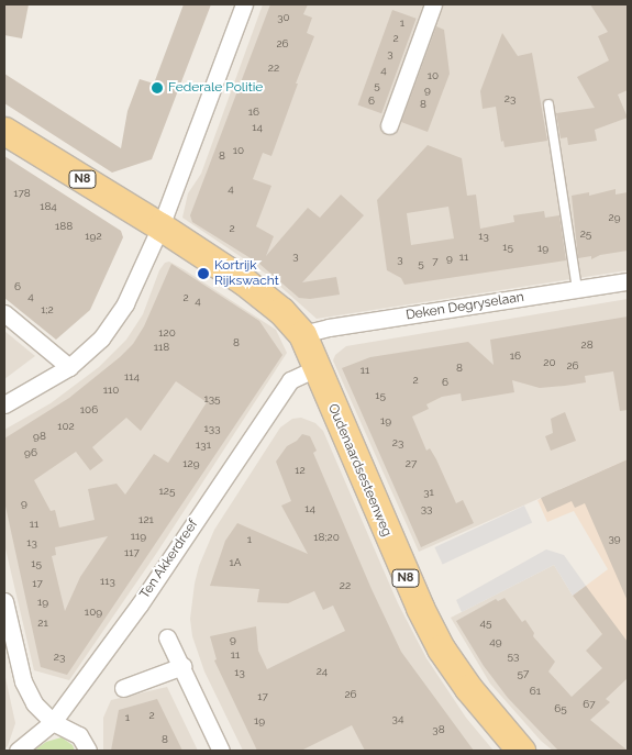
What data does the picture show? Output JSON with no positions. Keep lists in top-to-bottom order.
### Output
{
  "streets": {
    "main road": ["N8", "Oudenaardsesteenweg"],
    "street": ["Deken Degryselaan", "Ten Akkerdreef"]
  },
  "crossings": [
    ["N8", "Oudenaardsesteenweg"],
    ["Deken Degryselaan", "Oudenaardsesteenweg"],
    ["Oudenaardsesteenweg", "Ten Akkerdreef"]
  ],
  "places": ["Federale Politie", "Kortrijk Rijkswacht"],
  "house_numbers": [
    "30",
    "1",
    "2",
    "26",
    "3",
    "22",
    "4",
    "10",
    "5",
    "9",
    "23",
    "6",
    "8",
    "16",
    "14",
    "10",
    "8",
    "4",
    "178",
    "184",
    "29",
    "188",
    "2",
    "25",
    "192",
    "13",
    "15",
    "19",
    "3",
    "11",
    "9",
    "3",
    "7",
    "5",
    "6",
    "4",
    "2",
    "4",
    "1;2",
    "120",
    "8",
    "28",
    "118",
    "16",
    "20",
    "26",
    "8",
    "11",
    "114",
    "2",
    "6",
    "110",
    "15",
    "135",
    "106",
    "19",
    "102",
    "133",
    "98",
    "23",
    "131",
    "96",
    "129",
    "27",
    "12",
    "125",
    "31",
    "9",
    "14",
    "33",
    "121",
    "11",
    "119",
    "18;20",
    "39",
    "1",
    "13",
    "117",
    "1A",
    "15",
    "113",
    "17",
    "22",
    "19",
    "109",
    "21",
    "45",
    "9",
    "49",
    "11",
    "53",
    "23",
    "24",
    "13",
    "57",
    "61",
    "26",
    "17",
    "67",
    "65",
    "2",
    "1",
    "34",
    "19",
    "38",
    "8"
  ]
}
